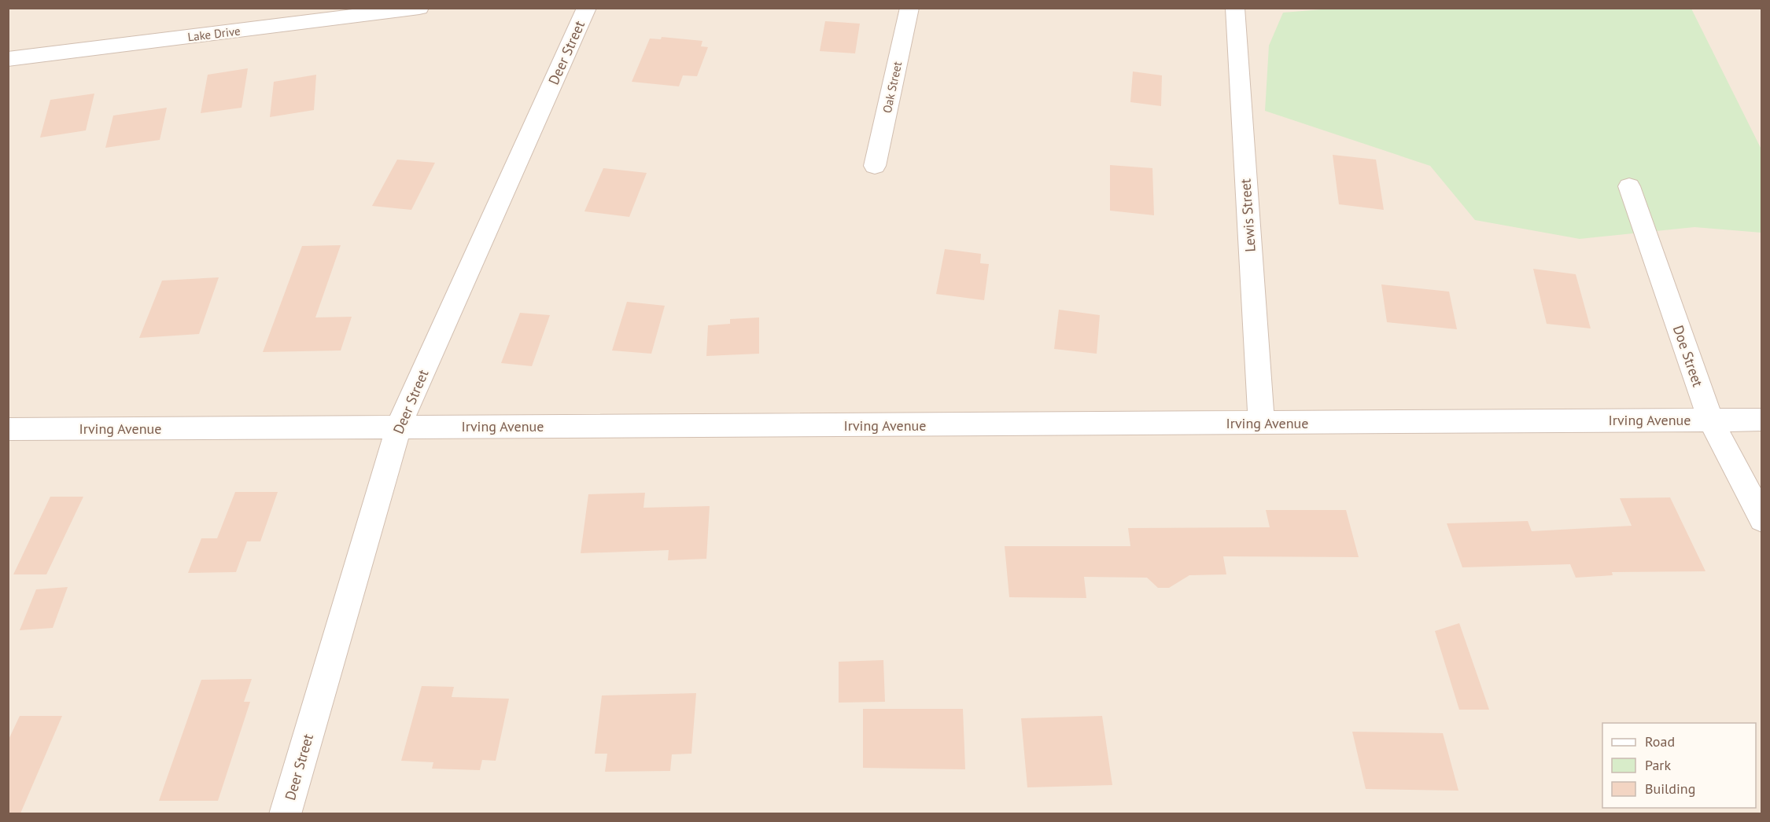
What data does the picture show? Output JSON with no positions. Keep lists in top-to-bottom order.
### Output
{
  "streets": {
    "street": [
      "Lake Drive",
      "Deer Street",
      "Oak Street",
      "Lewis Street",
      "Doe Street",
      "Irving Avenue"
    ]
  },
  "crossings": [
    ["Deer Street", "Irving Avenue"],
    ["Lewis Street", "Irving Avenue"],
    ["Doe Street", "Irving Avenue"]
  ],
  "legend": ["Road", "Park", "Building"]
}
